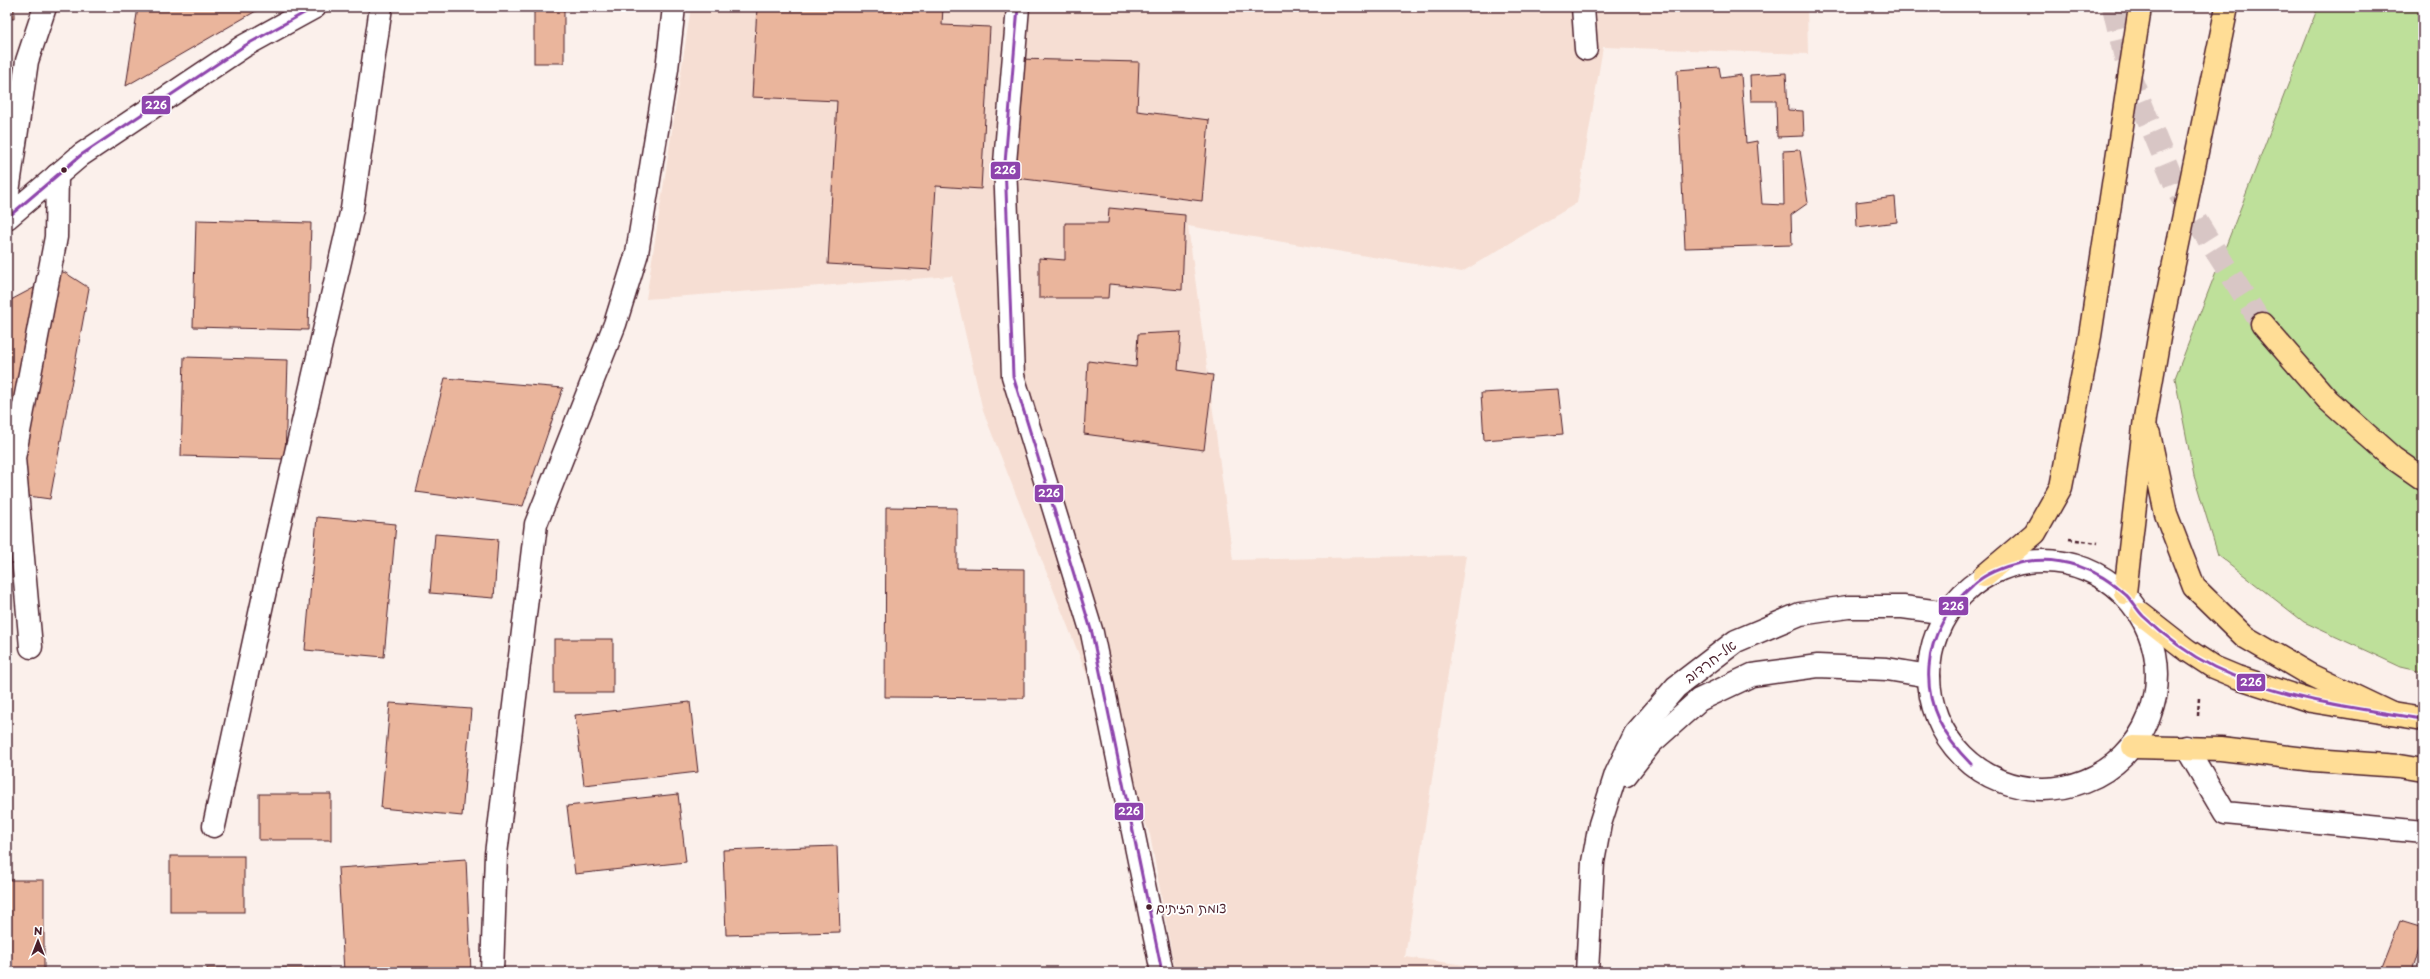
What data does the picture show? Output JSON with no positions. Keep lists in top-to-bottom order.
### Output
{
  "streets": {
    "street": ["אל-חרדוב"]
  },
  "places": ["צומת הזיתים"],
  "lines": ["transit line 226"],
  "north": "top"
}
